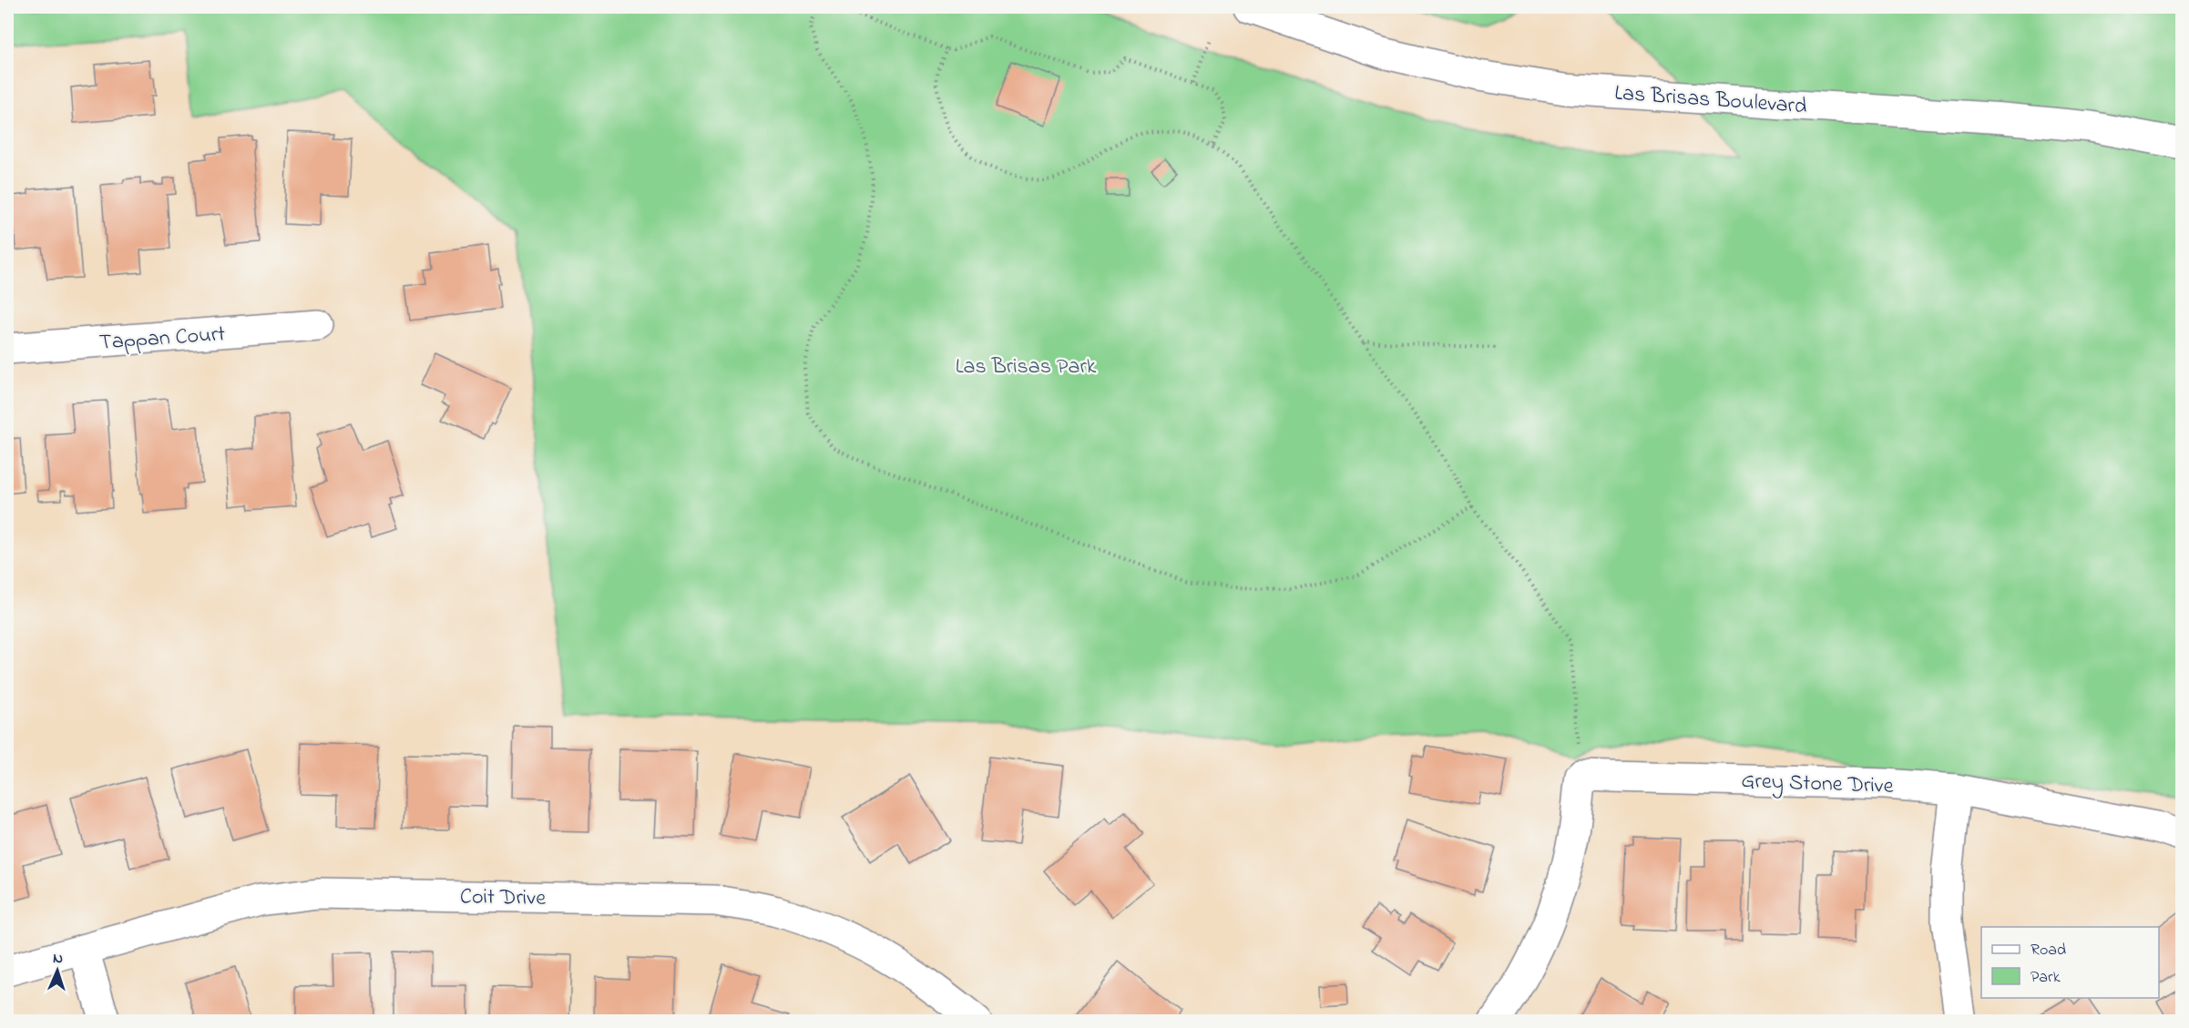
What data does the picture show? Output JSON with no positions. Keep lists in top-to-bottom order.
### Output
{
  "streets": {
    "street": [
      "Las Brisas Boulevard",
      "Tappan Court",
      "Grey Stone Drive",
      "Coit Drive"
    ]
  },
  "parks": ["Las Brisas Park"],
  "legend": ["Road", "Park"],
  "north": "top"
}
